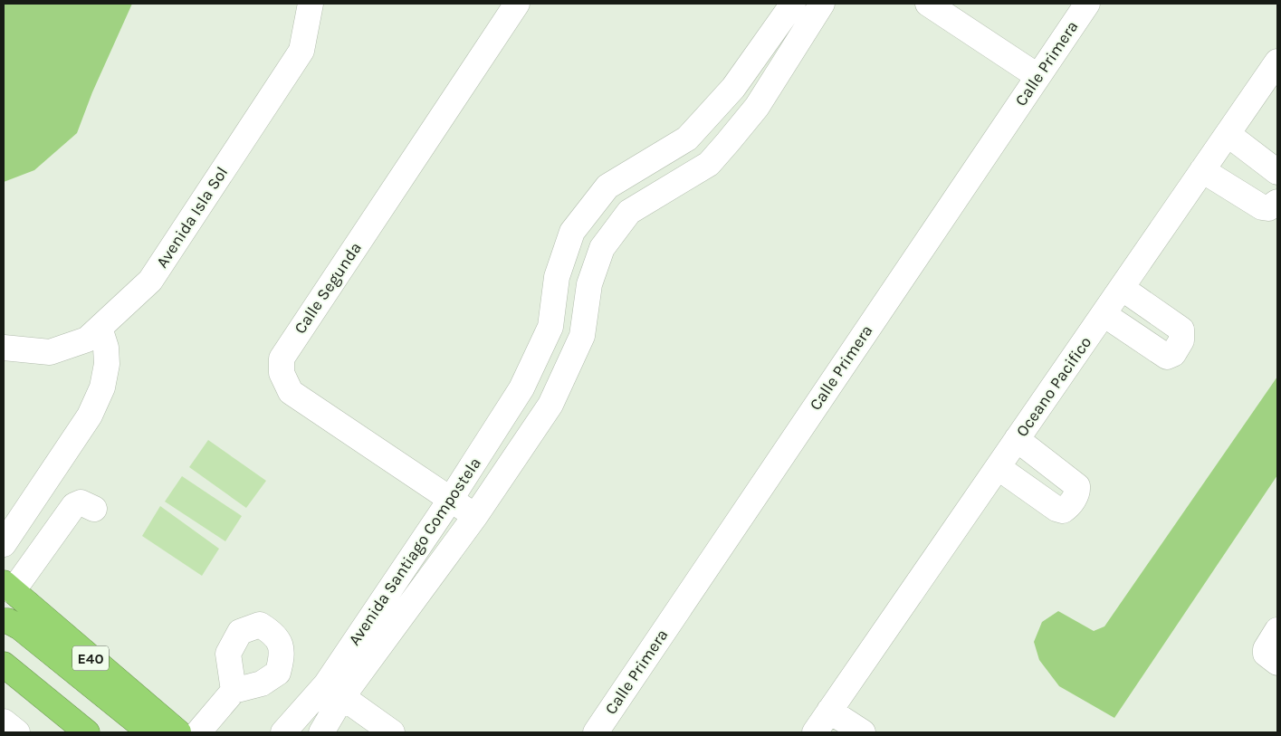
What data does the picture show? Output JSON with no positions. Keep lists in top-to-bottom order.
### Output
{
  "streets": {
    "highway": ["E40"],
    "street": [
      "Calle Primera",
      "Avenida Isla Sol",
      "Calle Segunda",
      "Oceano Pacifico",
      "Avenida Santiago Compostela"
    ]
  },
  "crossings": [
    ["Calle Segunda", "Avenida Santiago Compostela"]
  ]
}
